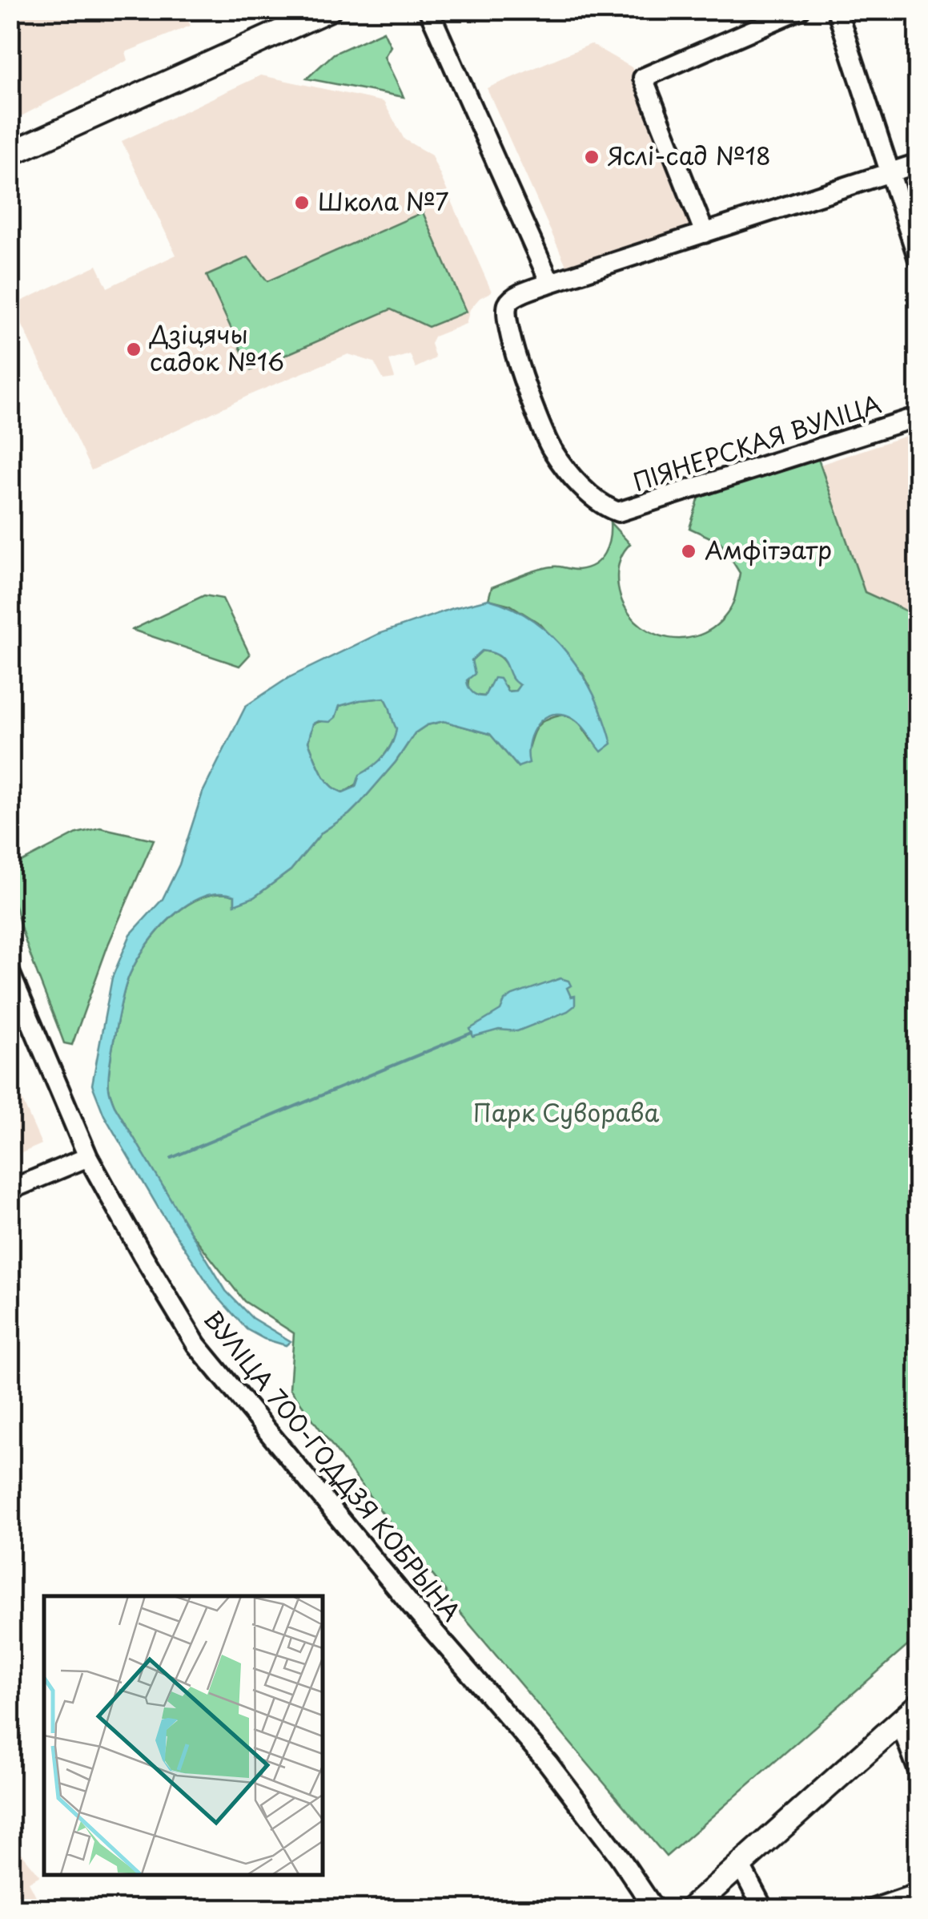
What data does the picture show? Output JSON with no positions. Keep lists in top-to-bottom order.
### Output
{
  "streets": {
    "street": ["ПІЯНЕРСКАЯ ВУЛІЦА", "ВУЛІЦА 700-ГОДДЗЯ КОБРЫНА"]
  },
  "parks": ["Парк Суворава"],
  "places": [
    "Яслі-сад №18",
    "Школа №7",
    "Дзіцячы садок №16",
    "Амфітэатр"
  ]
}
